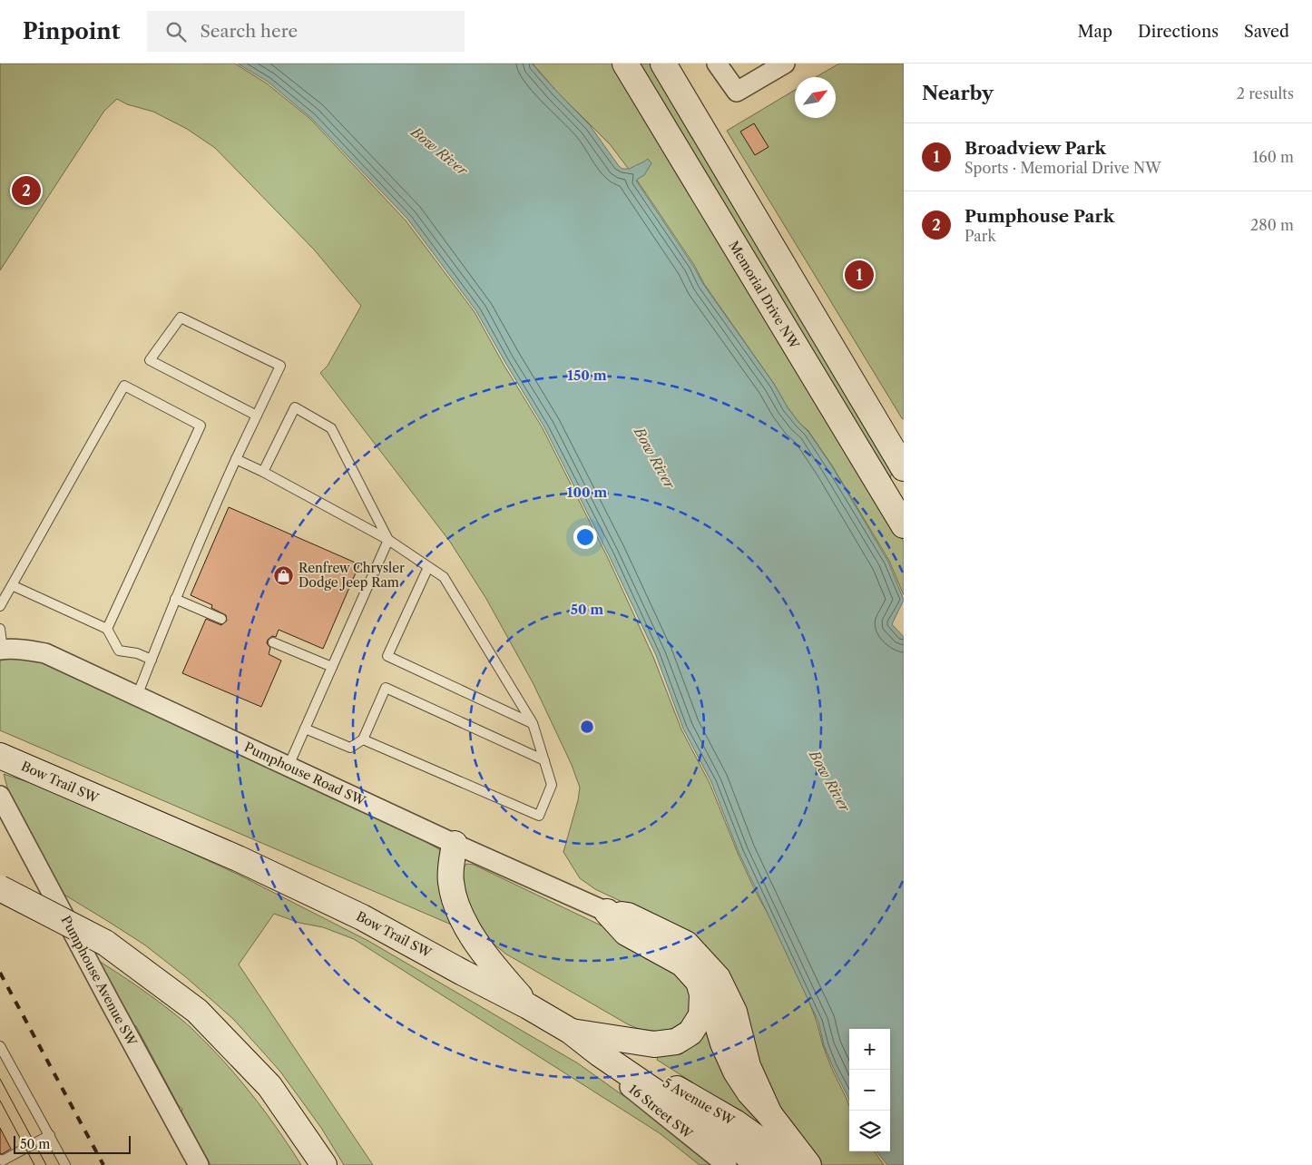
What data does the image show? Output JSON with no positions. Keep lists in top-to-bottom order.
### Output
{
  "streets": {
    "main road": ["Memorial Drive NW", "Bow Trail SW", "5 Avenue SW"],
    "street": ["Pumphouse Road SW", "Pumphouse Avenue SW", "16 Street SW"]
  },
  "crossings": [
    ["Bow Trail SW", "5 Avenue SW"],
    ["Bow Trail SW", "16 Street SW"],
    ["5 Avenue SW", "16 Street SW"]
  ],
  "water": ["Bow River"],
  "places": {
    "shop": ["Renfrew Chrysler Dodge Jeep Ram"]
  },
  "scale_bar": "50 m",
  "north": "top right",
  "page": {
    "header": "Pinpoint",
    "search": "Search here",
    "nav": ["Map", "Directions", "Saved"],
    "heading": ["Nearby", "2 results"],
    "list": [
      {
        "mark": "1",
        "name": "Broadview Park",
        "note": "Sports · Memorial Drive NW",
        "value": "160 m"
      },
      {
        "mark": "2",
        "name": "Pumphouse Park",
        "note": "Park",
        "value": "280 m"
      }
    ],
    "pins": ["2", "1"],
    "map_buttons": ["+", "−"],
    "scale": "50 m"
  },
  "rings": ["150 m", "100 m", "50 m"]
}
